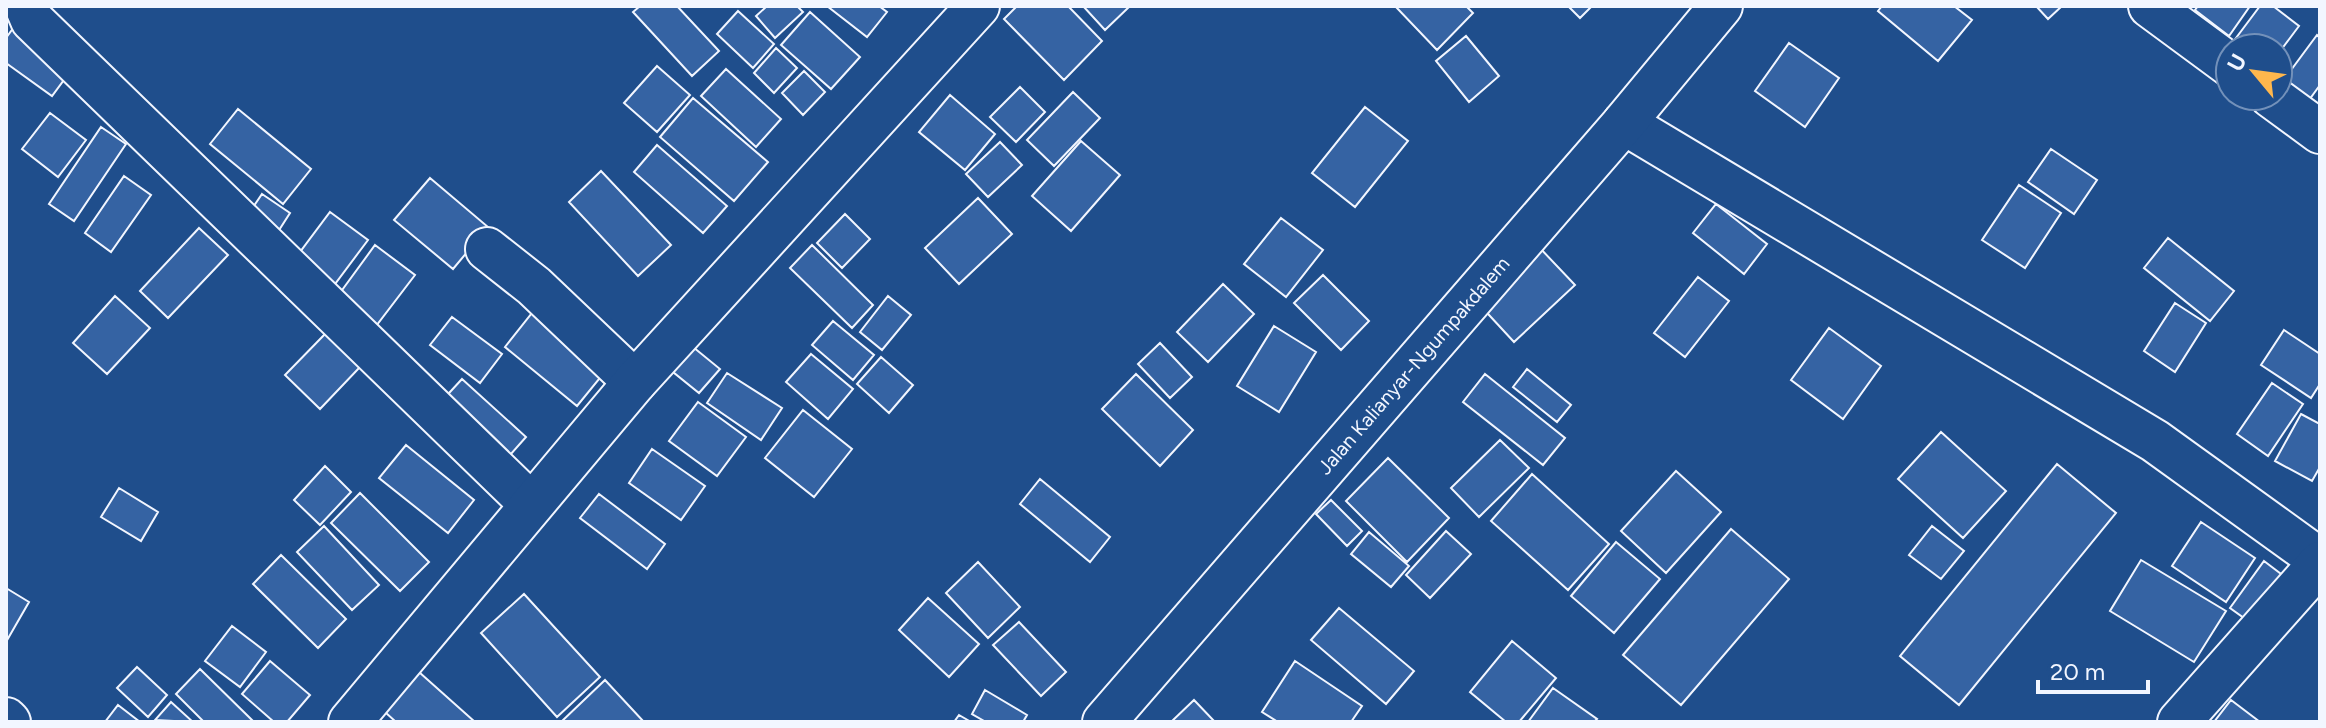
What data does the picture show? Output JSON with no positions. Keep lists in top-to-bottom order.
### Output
{
  "streets": {
    "street": ["Jalan Kalianyar-Ngumpakdalem"]
  },
  "scale_bar": "20 m",
  "north": "top left"
}
